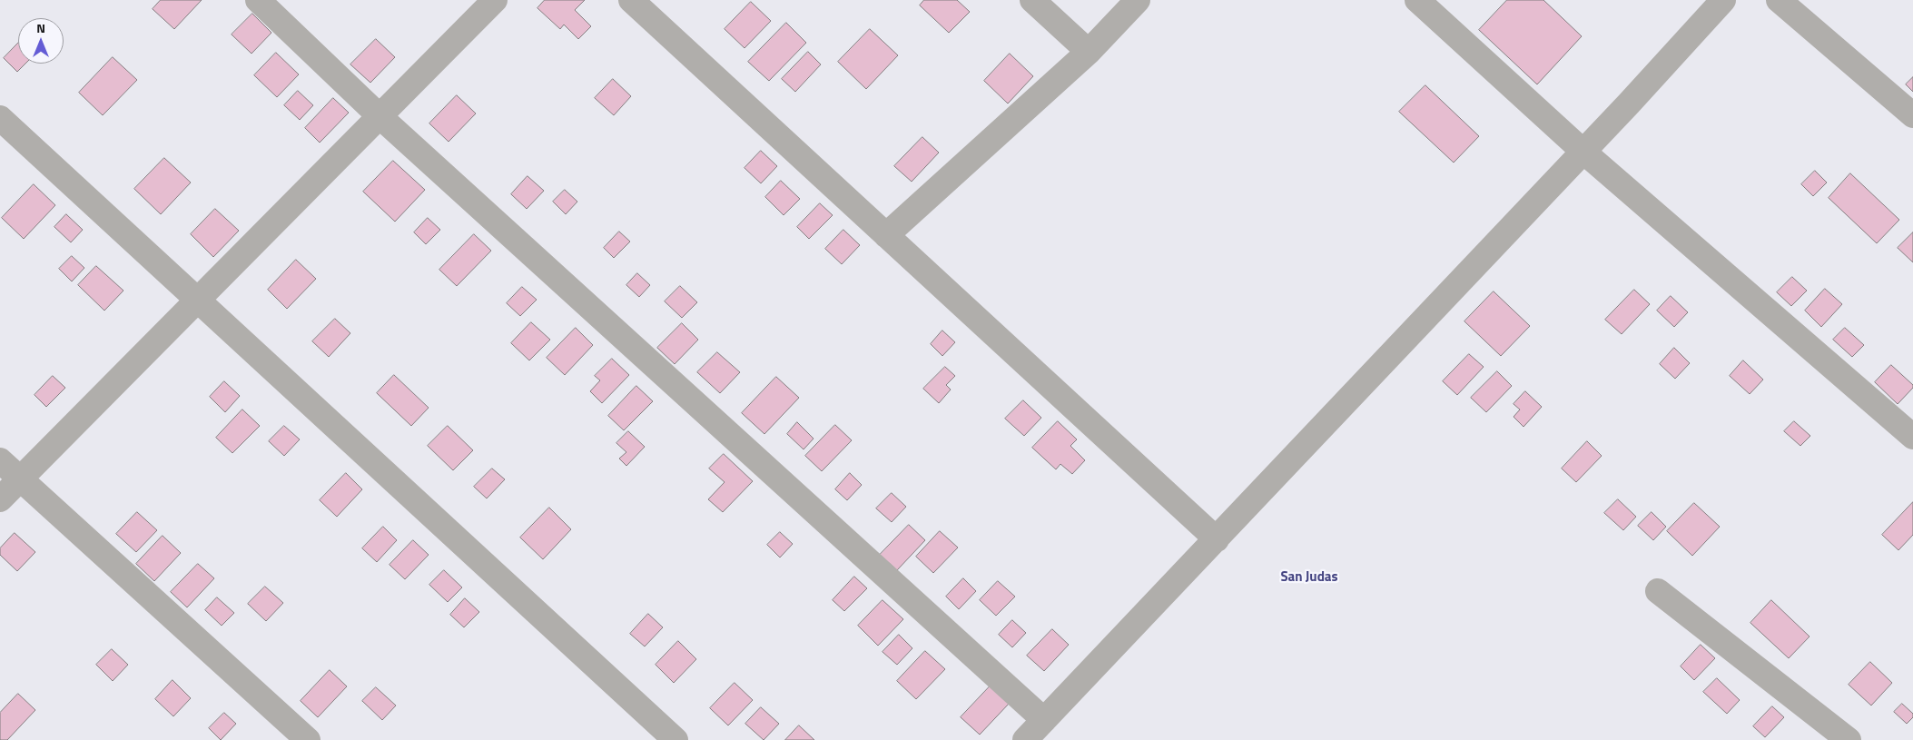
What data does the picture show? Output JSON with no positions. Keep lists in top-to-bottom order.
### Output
{
  "districts": ["San Judas"],
  "north": "top"
}
